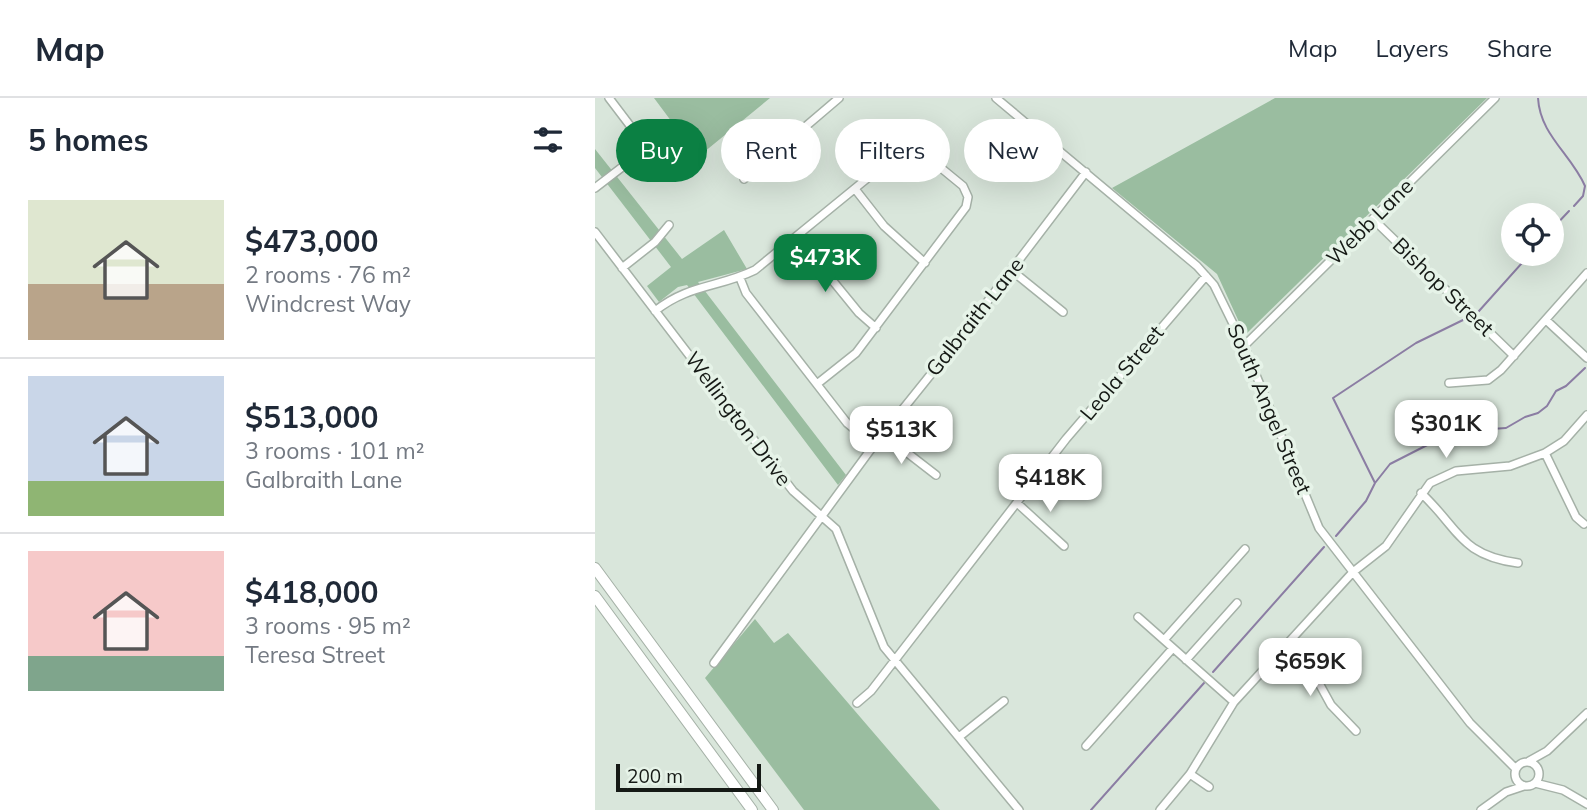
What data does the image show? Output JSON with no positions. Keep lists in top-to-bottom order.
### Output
{
  "streets": {
    "street": [
      "Webb Lane",
      "Bishop Street",
      "Galbraith Lane",
      "Leola Street",
      "South Angel Street",
      "Wellington Drive"
    ]
  },
  "crossings": [
    ["Webb Lane", "Bishop Street"],
    ["Webb Lane", "South Angel Street"],
    ["Galbraith Lane", "South Angel Street"],
    ["Galbraith Lane", "Wellington Drive"],
    ["Leola Street", "South Angel Street"],
    ["Leola Street", "Wellington Drive"]
  ],
  "scale_bar": "200 m",
  "page": {
    "header": "Map",
    "nav": ["Map", "Layers", "Share"],
    "heading": "5 homes",
    "chip": [
      "Buy",
      "Rent",
      "Filters",
      "New"
    ],
    "list": [
      {
        "name": "$473,000",
        "note": "2 rooms · 76 m² · Windcrest Way"
      },
      {
        "name": "$513,000",
        "note": "3 rooms · 101 m² · Galbraith Lane"
      },
      {
        "name": "$418,000",
        "note": "3 rooms · 95 m² · Teresa Street"
      }
    ],
    "price": [
      "$473K",
      "$301K",
      "$513K",
      "$418K",
      "$659K"
    ],
    "scale": "200 m"
  }
}
